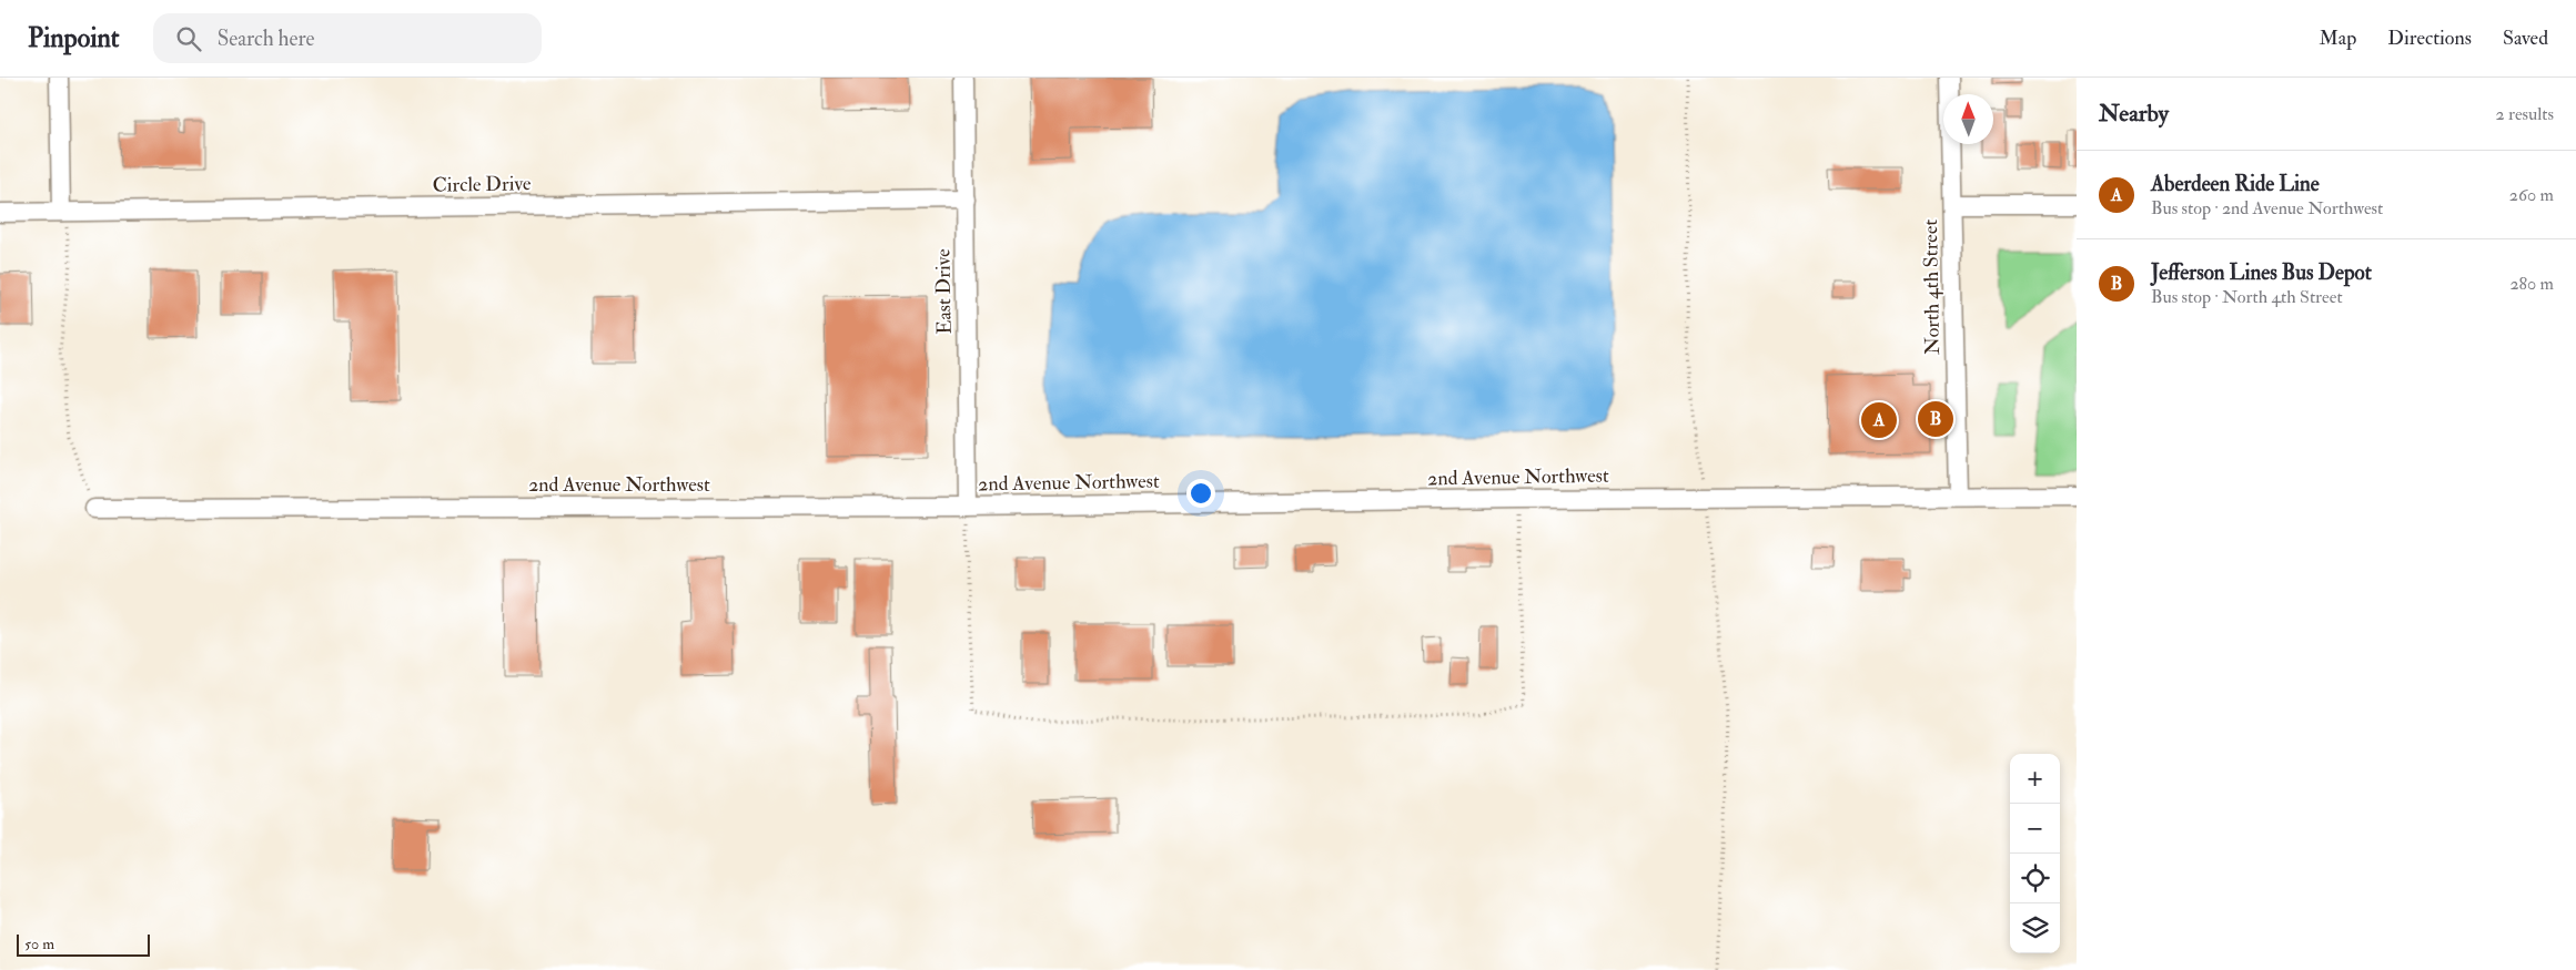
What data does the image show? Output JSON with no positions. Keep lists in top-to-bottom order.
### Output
{
  "streets": {
    "street": [
      "Circle Drive",
      "North 4th Street",
      "East Drive",
      "2nd Avenue Northwest"
    ]
  },
  "crossings": [
    ["Circle Drive", "East Drive"],
    ["North 4th Street", "2nd Avenue Northwest"],
    ["East Drive", "2nd Avenue Northwest"]
  ],
  "scale_bar": "50 m",
  "north": "top",
  "page": {
    "header": "Pinpoint",
    "search": "Search here",
    "nav": ["Map", "Directions", "Saved"],
    "heading": ["Nearby", "2 results"],
    "list": [
      {
        "mark": "A",
        "name": "Aberdeen Ride Line",
        "note": "Bus stop · 2nd Avenue Northwest",
        "value": "260 m"
      },
      {
        "mark": "B",
        "name": "Jefferson Lines Bus Depot",
        "note": "Bus stop · North 4th Street",
        "value": "280 m"
      }
    ],
    "pins": ["B", "A"],
    "map_buttons": ["+", "−"],
    "scale": "50 m"
  }
}
